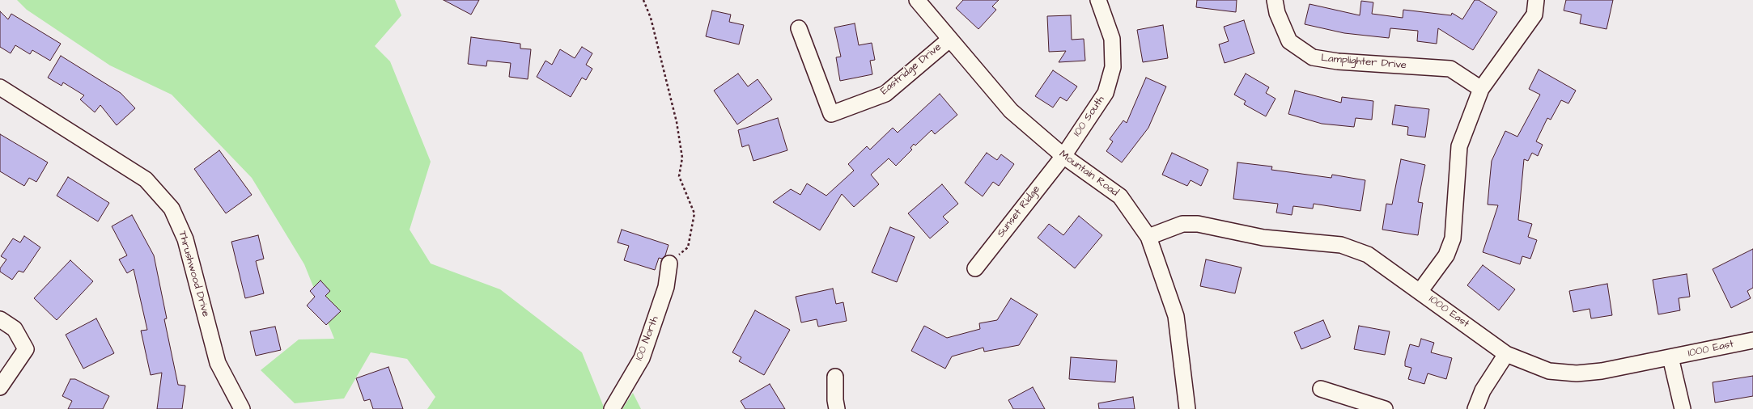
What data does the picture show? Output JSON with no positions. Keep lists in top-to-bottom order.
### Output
{
  "streets": {
    "street": [
      "Lamplighter Drive",
      "Eastridge Drive",
      "100 South",
      "Mountain Road",
      "Sunset Ridge",
      "Thrushwood Drive",
      "1000 East",
      "100 North"
    ]
  },
  "crossings": [
    ["Eastridge Drive", "Mountain Road"],
    ["100 South", "Mountain Road"],
    ["100 South", "Sunset Ridge"],
    ["Mountain Road", "Sunset Ridge"],
    ["Mountain Road", "1000 East"]
  ]
}
